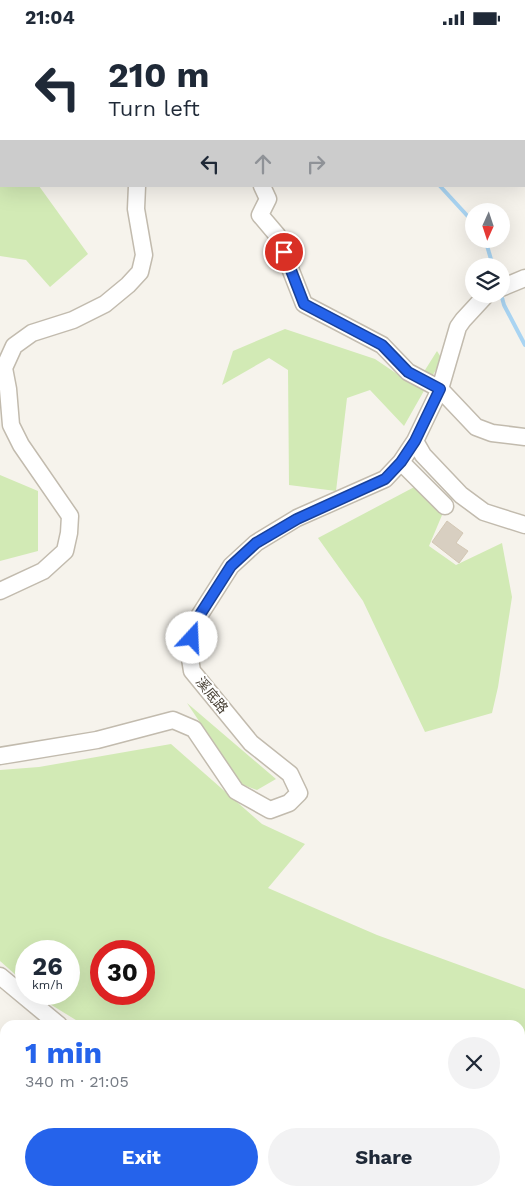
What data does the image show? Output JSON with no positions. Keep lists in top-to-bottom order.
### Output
{
  "streets": {
    "street": ["溪底路"]
  },
  "north": "bottom",
  "page": {
    "status": "21:04",
    "turn": ["210 m", "Turn left"],
    "speed": "26 km/h",
    "limit": "30",
    "heading": ["1 min", "340 m · 21:05"],
    "buttons": ["Exit", "Share"]
  }
}
